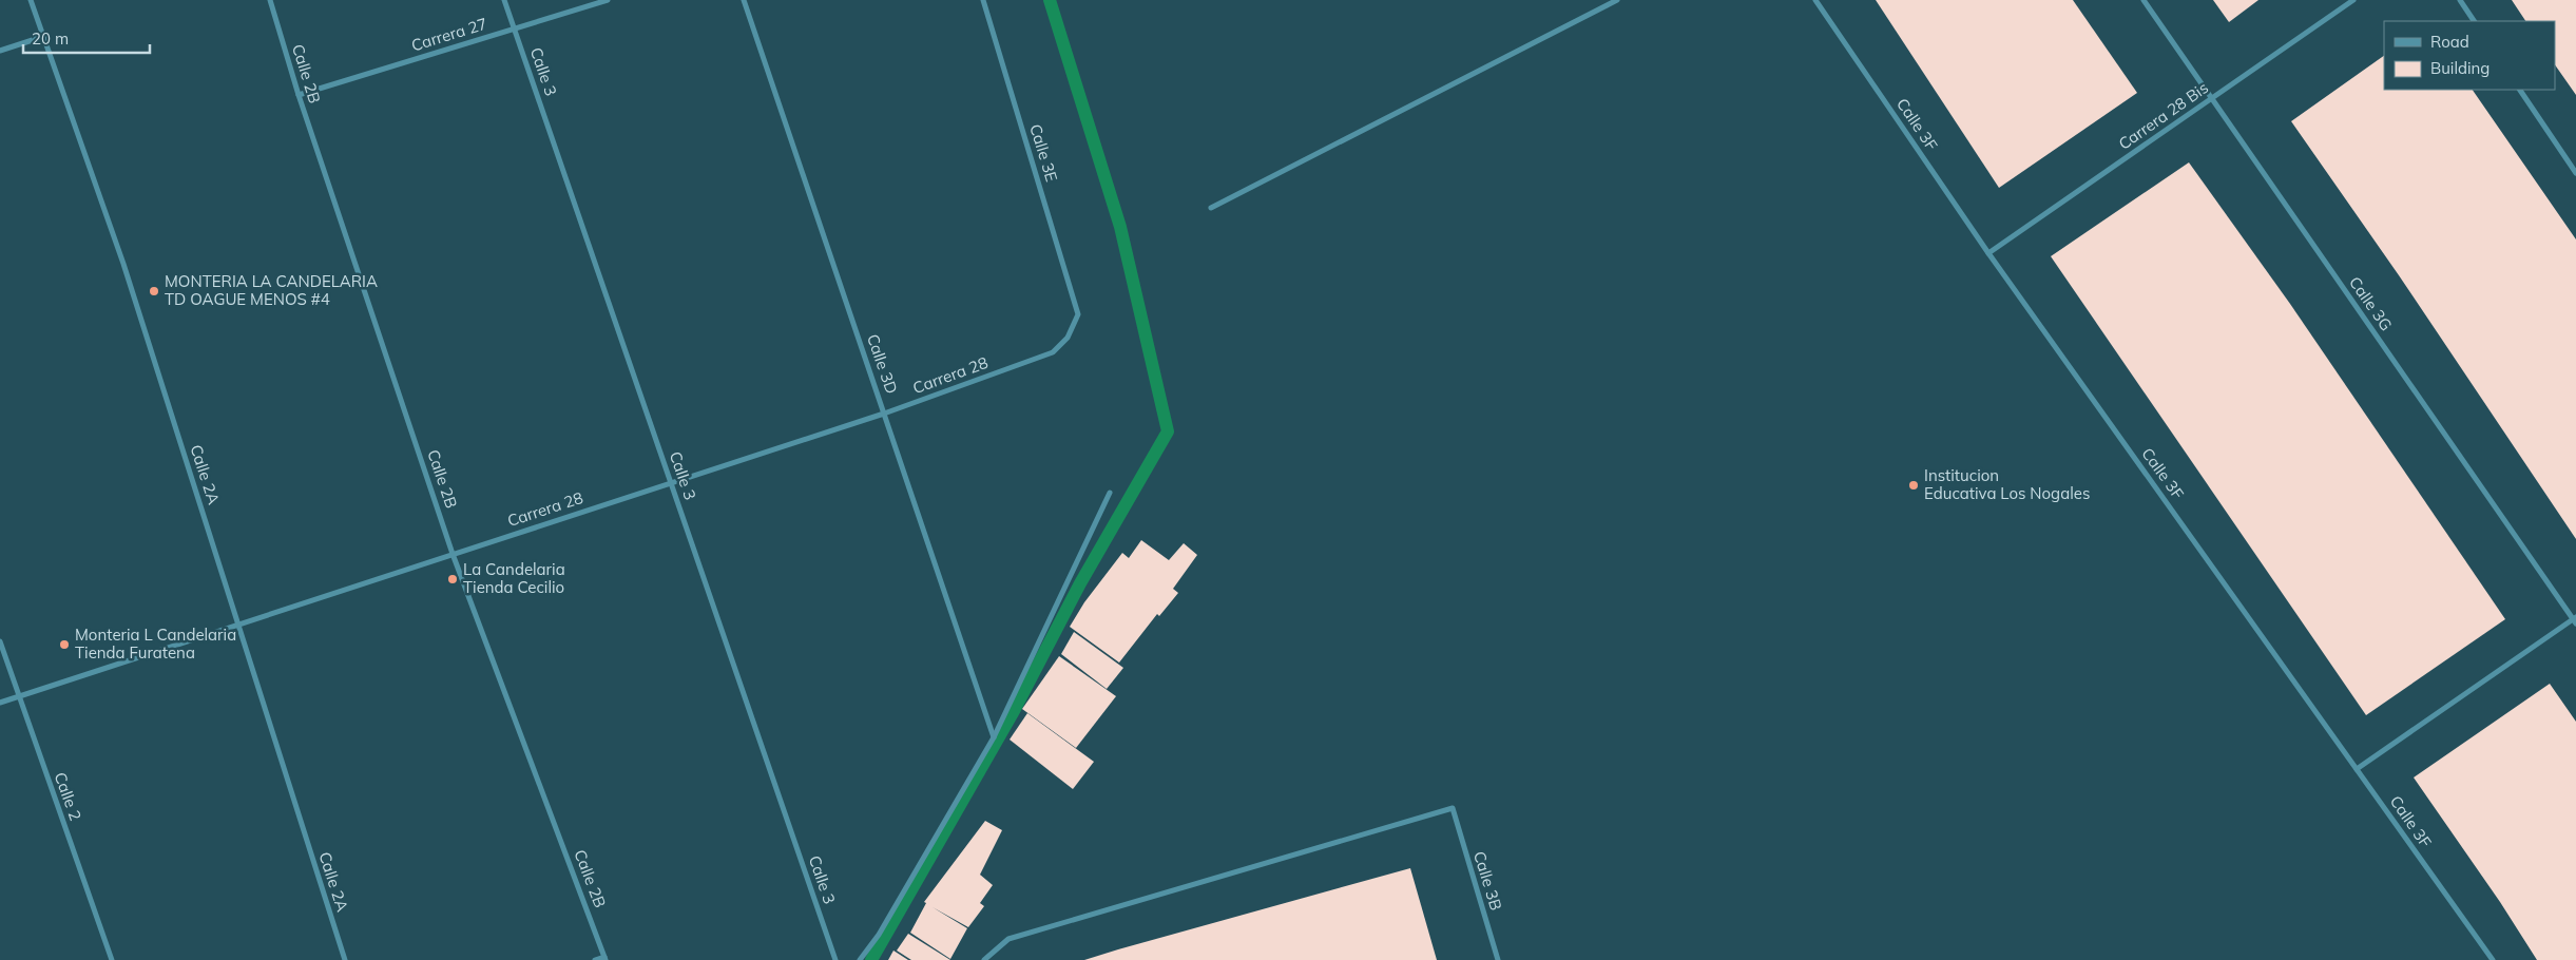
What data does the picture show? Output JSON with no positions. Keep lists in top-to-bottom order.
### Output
{
  "streets": {
    "street": [
      "Carrera 27",
      "Calle 3",
      "Calle 2B",
      "Carrera 28 Bis",
      "Calle 3F",
      "Calle 3E",
      "Calle 3G",
      "Calle 3D",
      "Carrera 28",
      "Calle 2A",
      "Calle 2",
      "Calle 3B"
    ]
  },
  "crossings": [
    ["Carrera 27", "Calle 3"],
    ["Carrera 27", "Calle 2B"],
    ["Calle 3", "Carrera 28"],
    ["Calle 2B", "Carrera 28"],
    ["Carrera 28 Bis", "Calle 3F"],
    ["Carrera 28 Bis", "Calle 3G"],
    ["Calle 3E", "Carrera 28"],
    ["Calle 3D", "Carrera 28"],
    ["Carrera 28", "Calle 2A"],
    ["Carrera 28", "Calle 2"]
  ],
  "places": [
    "MONTERIA LA CANDELARIA TD OAGUE MENOS #4",
    "Institucion Educativa Los Nogales",
    "La Candelaria Tienda Cecilio",
    "Monteria L Candelaria Tienda Furatena"
  ],
  "legend": ["Road", "Building"],
  "scale_bar": "20 m"
}
